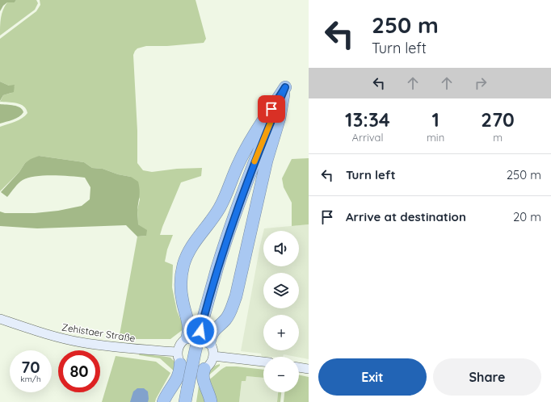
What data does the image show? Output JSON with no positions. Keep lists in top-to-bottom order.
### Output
{
  "streets": {
    "main road": ["Zehistaer Straße"]
  },
  "page": {
    "turn": ["250 m", "Turn left"],
    "eta": [
      "13:34",
      "Arrival",
      "1",
      "min",
      "270",
      "m"
    ],
    "list": [
      {
        "name": "Turn left",
        "value": "250 m"
      },
      {
        "name": "Arrive at destination",
        "value": "20 m"
      }
    ],
    "map_buttons": ["+", "−"],
    "speed": "70 km/h",
    "limit": "80",
    "buttons": ["Exit", "Share"]
  }
}
